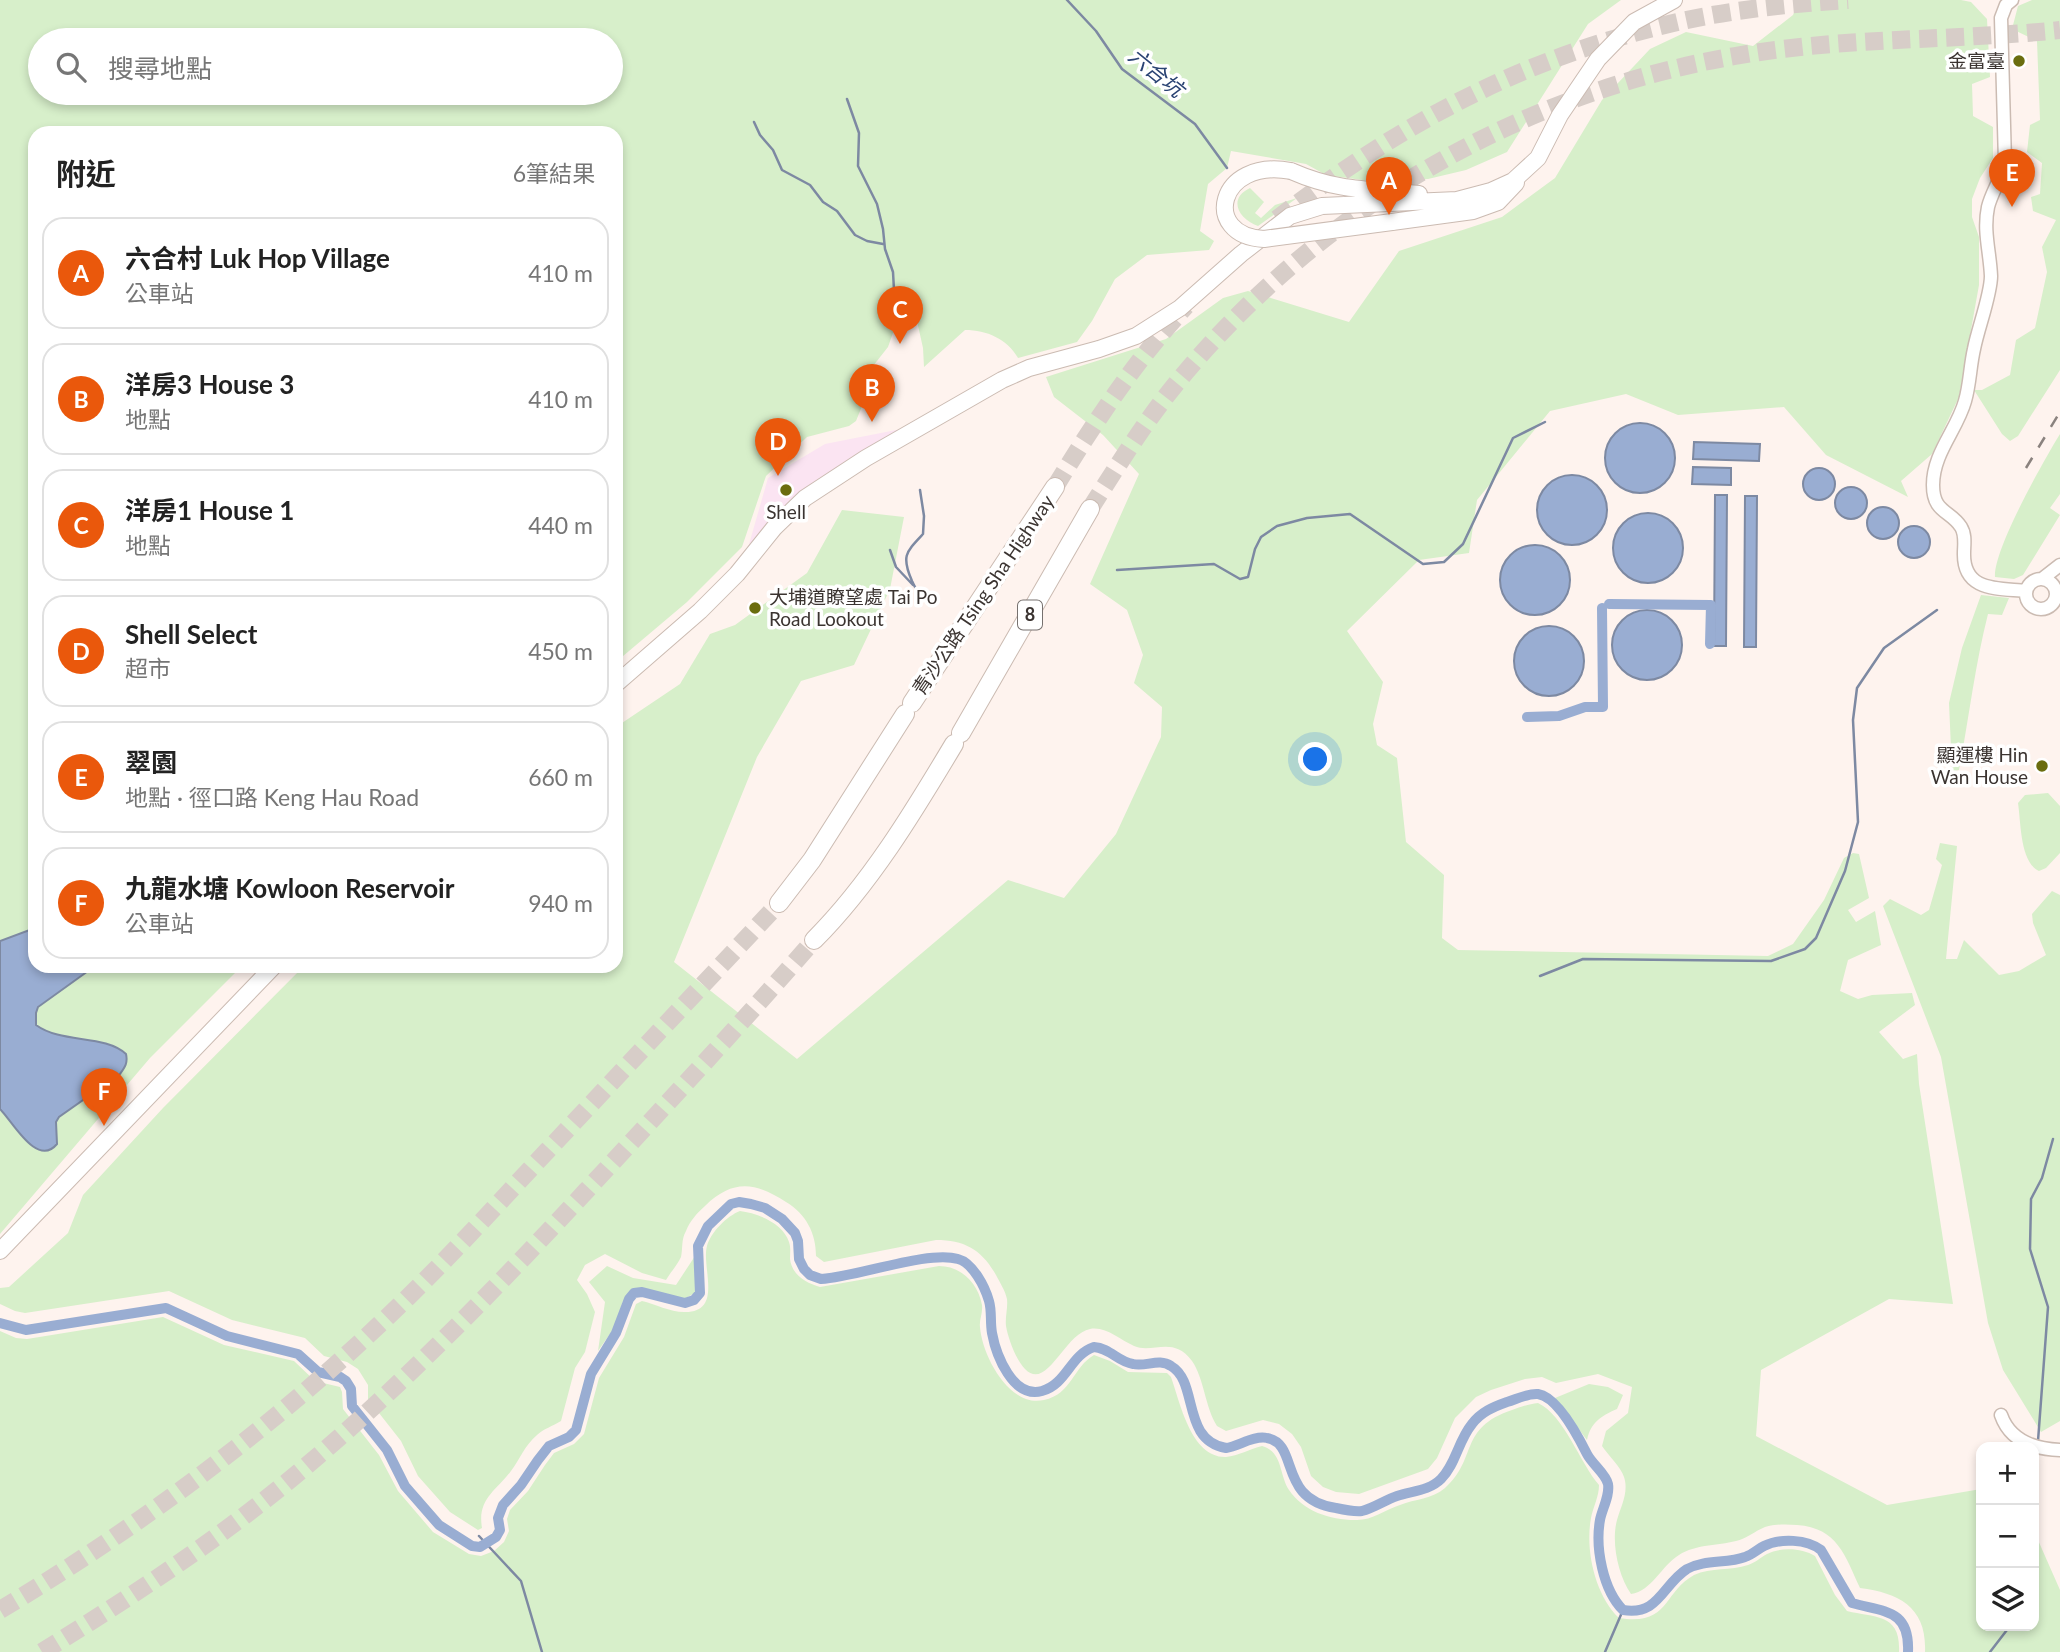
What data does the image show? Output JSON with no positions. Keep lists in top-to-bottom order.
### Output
{
  "streets": {
    "highway": ["青沙公路 Tsing Sha Highway", "8"]
  },
  "water": ["六合坑"],
  "places": [
    "金富臺",
    "Shell",
    "大埔道瞭望處 Tai Po Road Lookout",
    "顯運樓 Hin Wan House"
  ],
  "page": {
    "search": "搜尋地點",
    "heading": ["附近", "6筆結果"],
    "pins": [
      "E",
      "A",
      "C",
      "B",
      "D",
      "F"
    ],
    "list": [
      {
        "mark": "A",
        "name": "六合村 Luk Hop Village",
        "note": "公車站",
        "value": "410 m"
      },
      {
        "mark": "B",
        "name": "洋房3 House 3",
        "note": "地點",
        "value": "410 m"
      },
      {
        "mark": "C",
        "name": "洋房1 House 1",
        "note": "地點",
        "value": "440 m"
      },
      {
        "mark": "D",
        "name": "Shell Select",
        "note": "超市",
        "value": "450 m"
      },
      {
        "mark": "E",
        "name": "翠園",
        "note": "地點 · 徑口路 Keng Hau Road",
        "value": "660 m"
      },
      {
        "mark": "F",
        "name": "九龍水塘 Kowloon Reservoir",
        "note": "公車站",
        "value": "940 m"
      }
    ],
    "map_buttons": ["+", "−"]
  }
}
